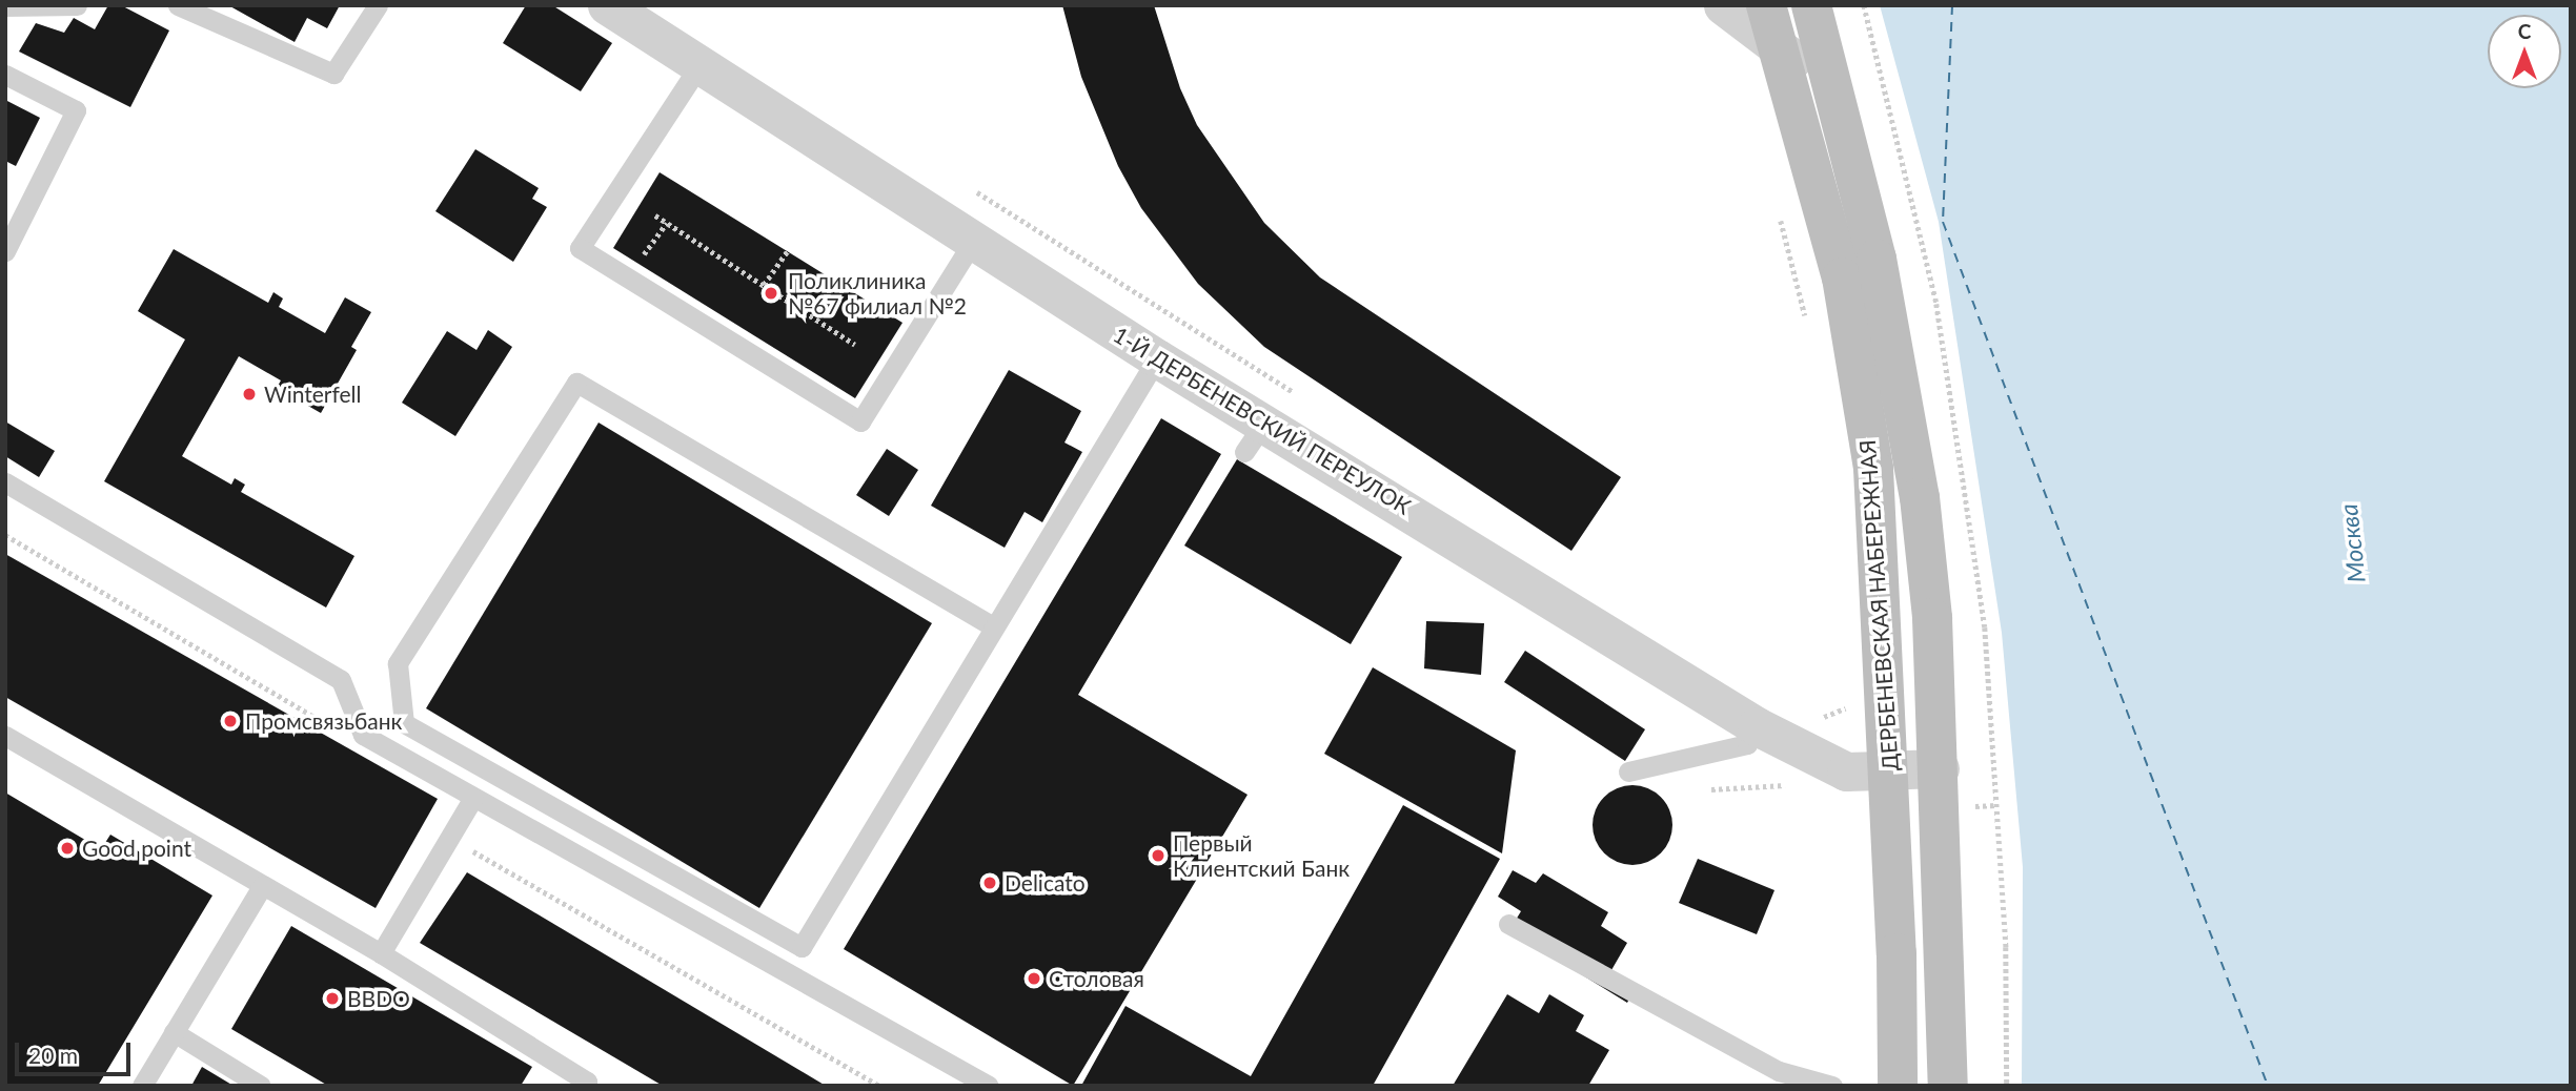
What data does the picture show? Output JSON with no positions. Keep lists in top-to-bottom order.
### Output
{
  "streets": {
    "main road": ["ДЕРБЕНЕВСКАЯ НАБЕРЕЖНАЯ"],
    "street": ["1-Й ДЕРБЕНЕВСКИЙ ПЕРЕУЛОК"]
  },
  "crossings": [
    ["1-Й ДЕРБЕНЕВСКИЙ ПЕРЕУЛОК", "ДЕРБЕНЕВСКАЯ НАБЕРЕЖНАЯ"]
  ],
  "water": ["Москва"],
  "places": [
    "Поликлиника №67 филиал №2",
    "Winterfell",
    "Промсвязьбанк",
    "Good point",
    "Первый Клиентский Банк",
    "Delicato",
    "Столовая",
    "BBDO"
  ],
  "scale_bar": "20 m",
  "north": "top"
}
